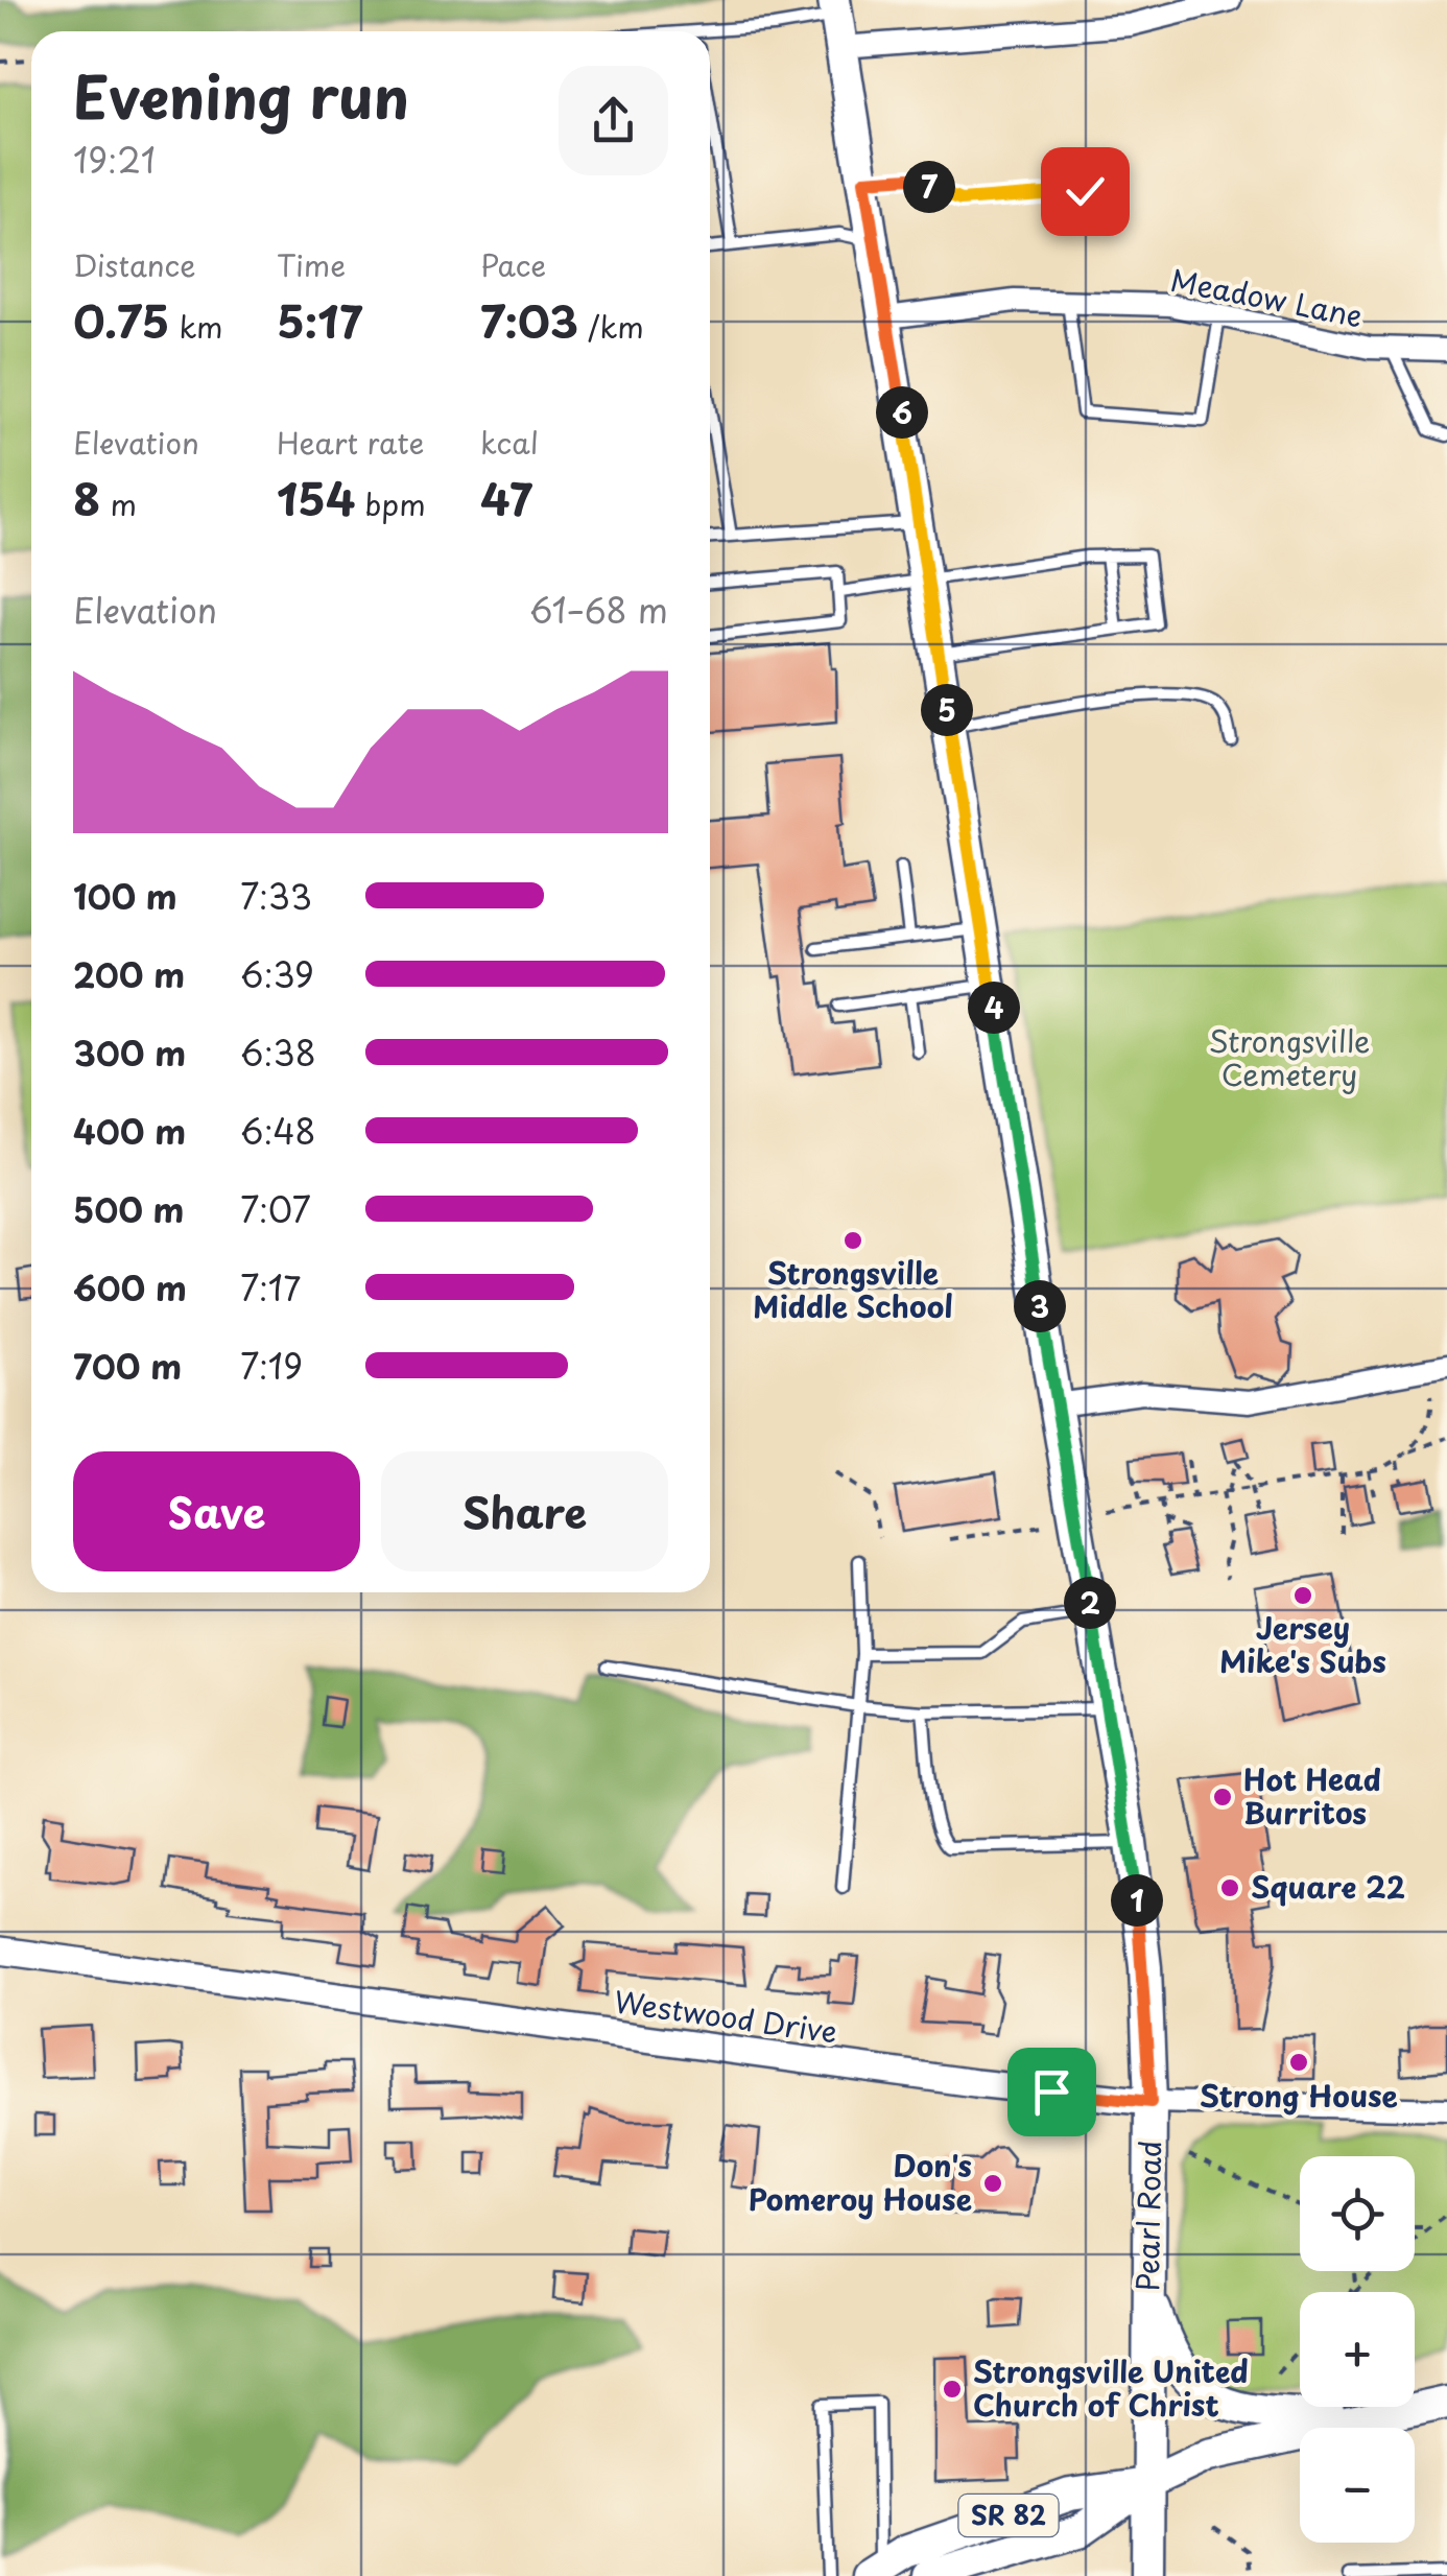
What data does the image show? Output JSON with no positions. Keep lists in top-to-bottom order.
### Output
{
  "streets": {
    "main road": ["Pearl Road", "SR 82"],
    "street": ["Meadow Lane", "Westwood Drive"]
  },
  "crossings": [
    ["Meadow Lane", "Pearl Road"],
    ["Westwood Drive", "Pearl Road"],
    ["Pearl Road", "SR 82"]
  ],
  "parks": ["Strongsville Cemetery"],
  "places": [
    "Strongsville Middle School",
    "Jersey Mike's Subs",
    "Hot Head Burritos",
    "Square 22",
    "Strong House",
    "Don's Pomeroy House",
    "Strongsville United Church of Christ"
  ],
  "page": {
    "heading": ["Evening run", "19:21"],
    "pins": [
      "7",
      "6",
      "5",
      "4",
      "3",
      "2",
      "1"
    ],
    "stats": [
      ["Distance", "0.75 km"],
      ["Time", "5:17"],
      ["Pace", "7:03 /km"],
      ["Elevation", "8 m"],
      ["Heart rate", "154 bpm"],
      ["kcal", "47"]
    ],
    "chart": ["Elevation", "61–68 m"],
    "list": [
      {
        "name": "100 m",
        "note": "7:33"
      },
      {
        "name": "200 m",
        "note": "6:39"
      },
      {
        "name": "300 m",
        "note": "6:38"
      },
      {
        "name": "400 m",
        "note": "6:48"
      },
      {
        "name": "500 m",
        "note": "7:07"
      },
      {
        "name": "600 m",
        "note": "7:17"
      },
      {
        "name": "700 m",
        "note": "7:19"
      }
    ],
    "buttons": ["Save", "Share"],
    "map_buttons": ["+", "−"]
  }
}
